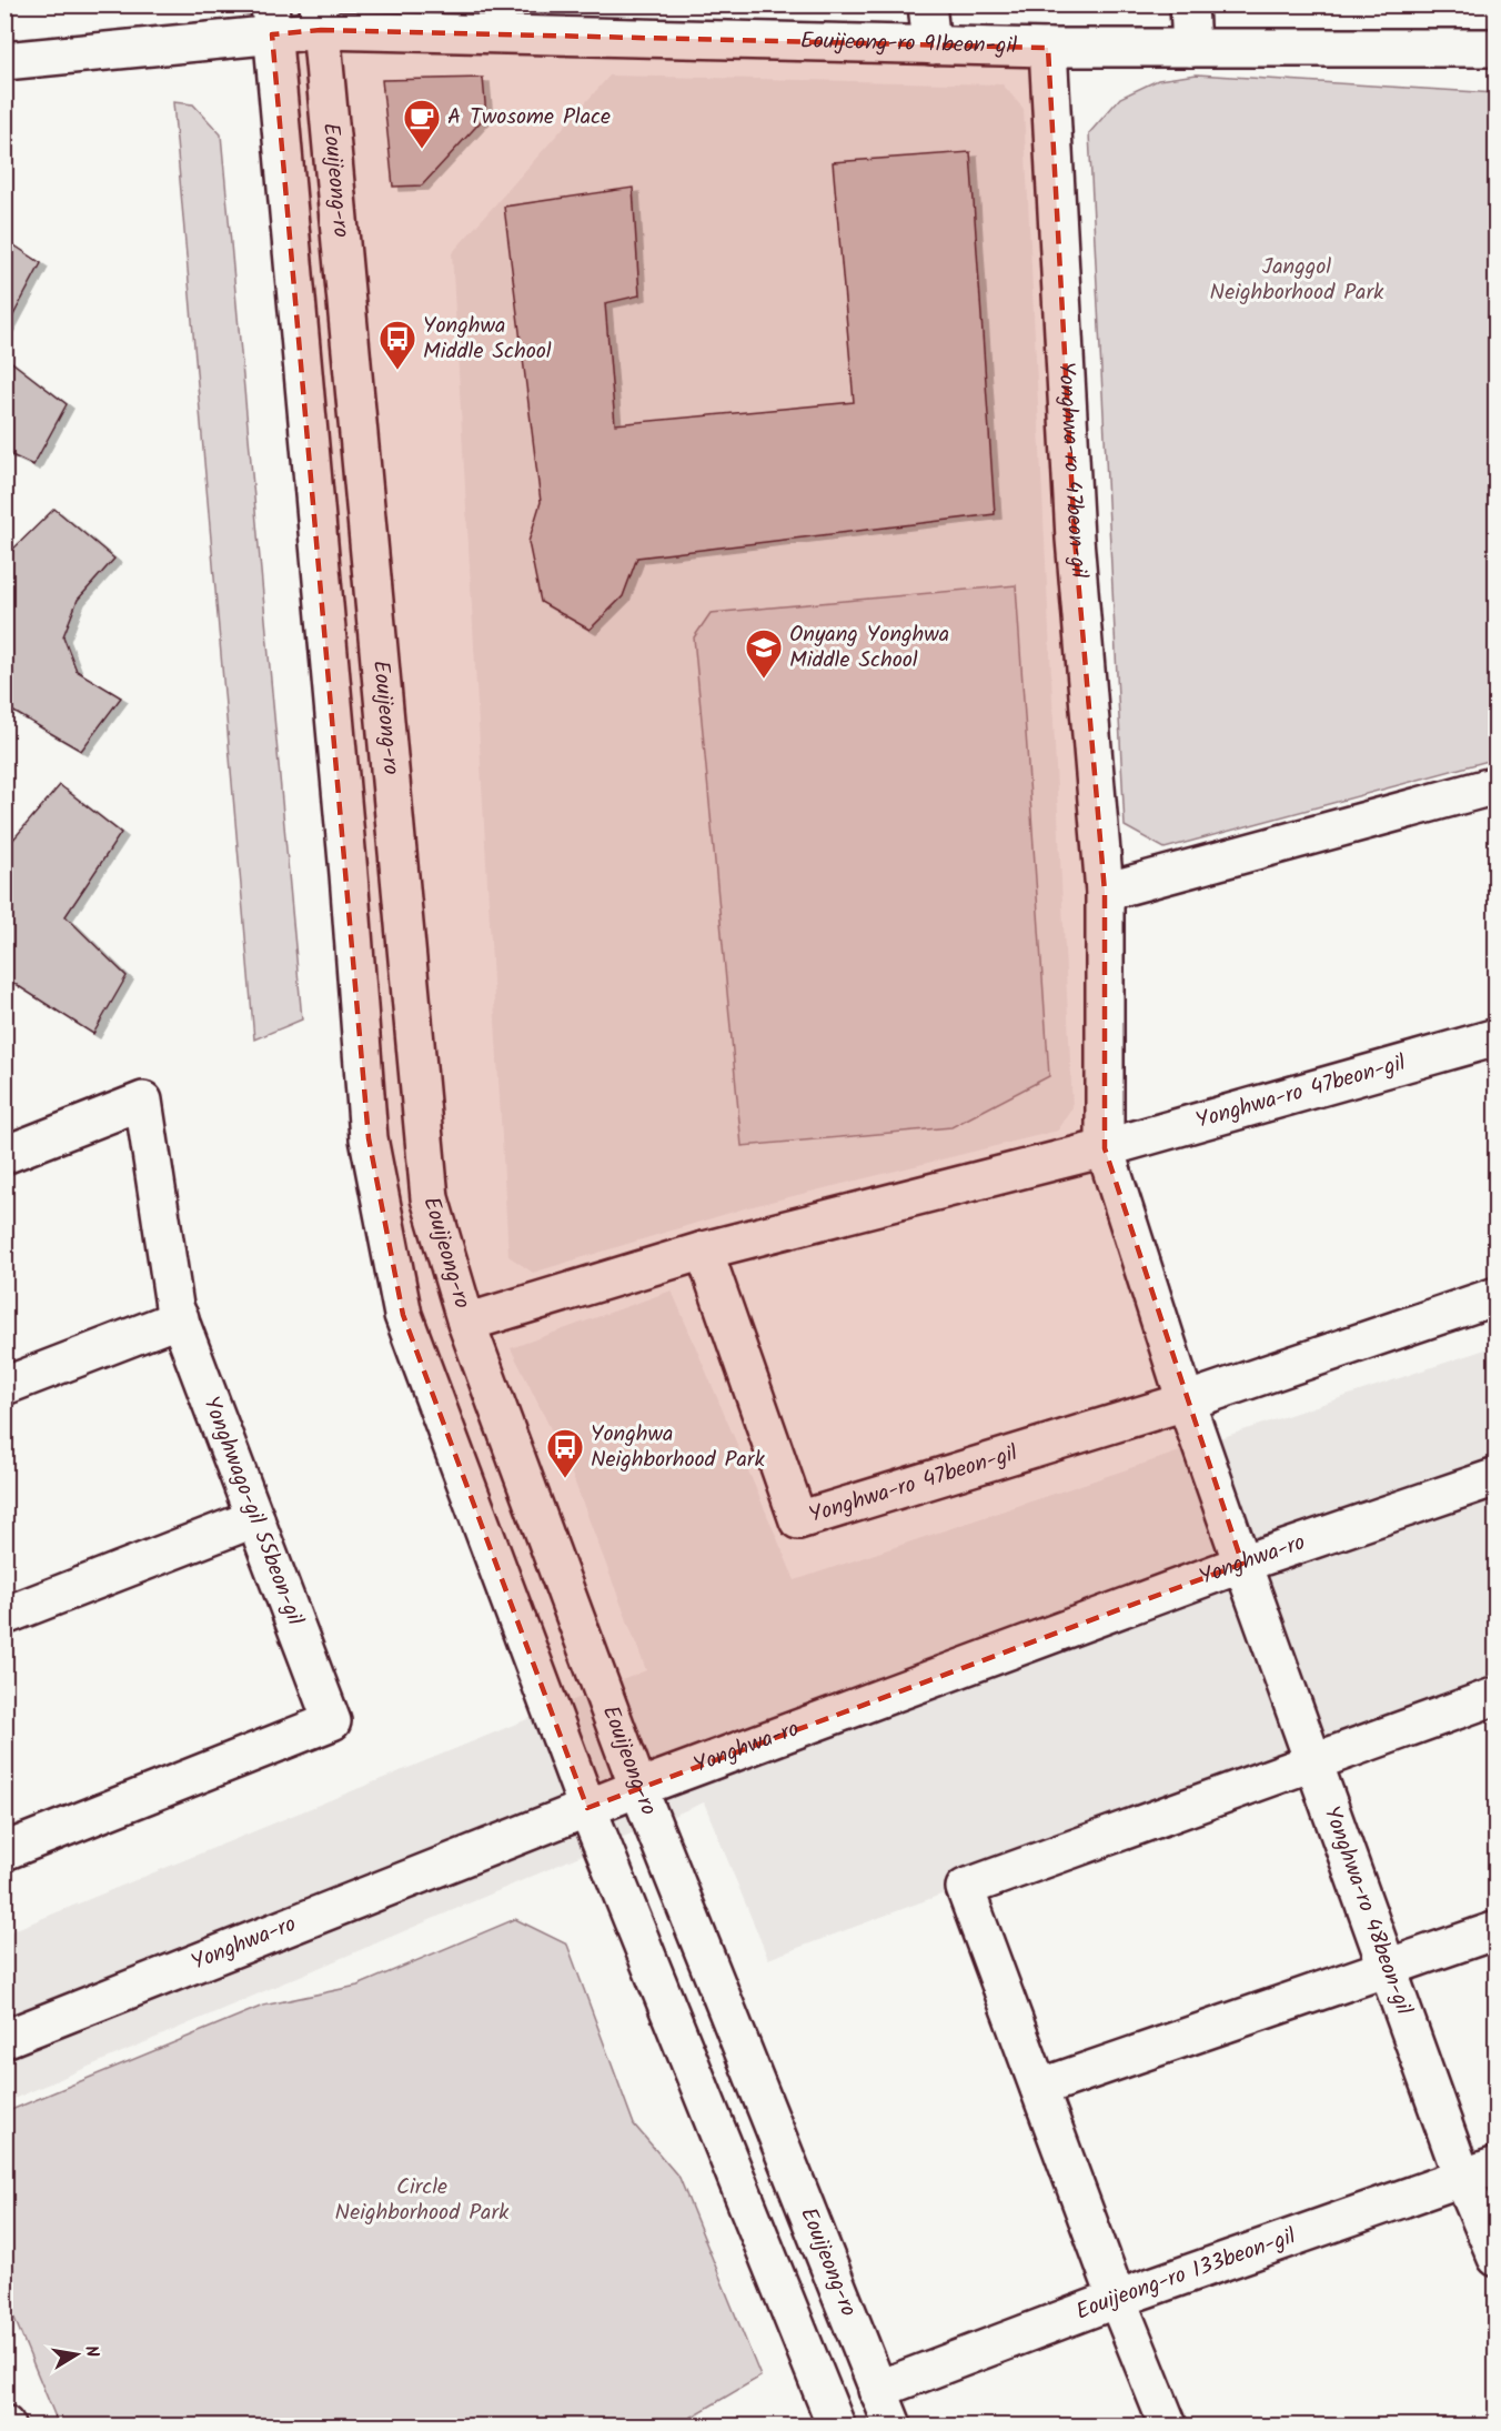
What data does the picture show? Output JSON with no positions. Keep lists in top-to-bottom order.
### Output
{
  "streets": {
    "street": [
      "Eouijeong-ro 91beon-gil",
      "Eouijeong-ro",
      "Yonghwa-ro 47beon-gil",
      "Yonghwago-gil 55beon-gil",
      "Yonghwa-ro",
      "Yonghwa-ro 48beon-gil",
      "Eouijeong-ro 133beon-gil"
    ]
  },
  "crossings": [
    ["Eouijeong-ro 91beon-gil", "Eouijeong-ro"],
    ["Eouijeong-ro 91beon-gil", "Yonghwa-ro 47beon-gil"],
    ["Eouijeong-ro", "Yonghwa-ro 47beon-gil"],
    ["Eouijeong-ro", "Yonghwa-ro"],
    ["Eouijeong-ro", "Eouijeong-ro 133beon-gil"],
    ["Yonghwa-ro 47beon-gil", "Yonghwa-ro"],
    ["Yonghwa-ro 47beon-gil", "Yonghwa-ro 48beon-gil"],
    ["Yonghwa-ro", "Yonghwa-ro 48beon-gil"],
    ["Yonghwa-ro 48beon-gil", "Eouijeong-ro 133beon-gil"]
  ],
  "parks": ["Janggol Neighborhood Park", "Circle Neighborhood Park"],
  "places": {
    "cafe": ["A Twosome Place"],
    "bus stop": ["Yonghwa Middle School", "Yonghwa Neighborhood Park"],
    "school or university": ["Onyang Yonghwa Middle School"]
  },
  "north": "right"
}
